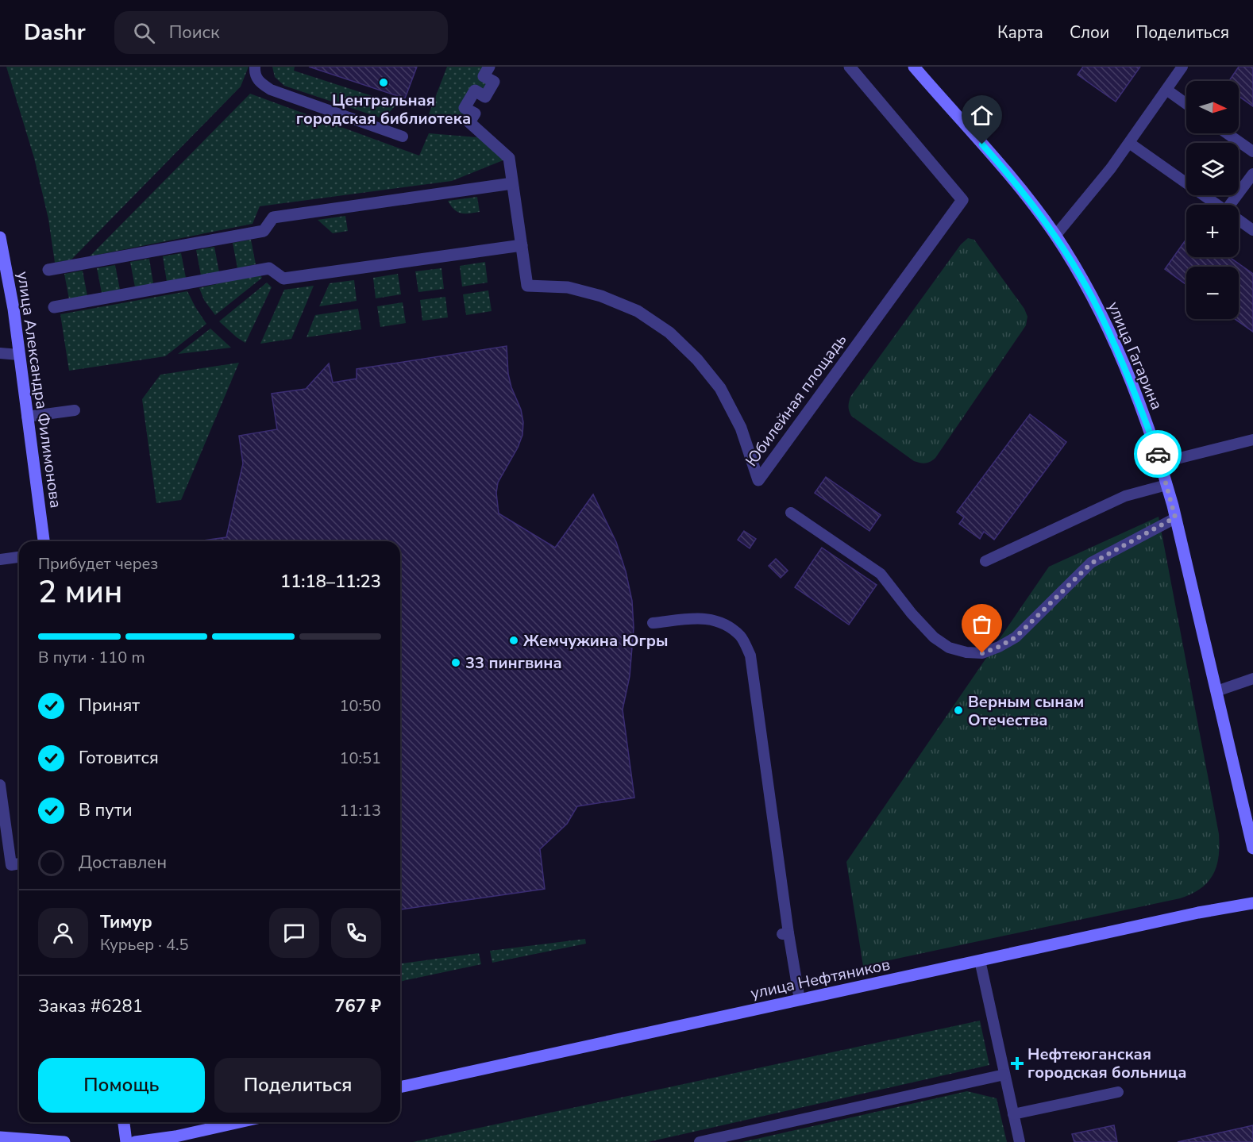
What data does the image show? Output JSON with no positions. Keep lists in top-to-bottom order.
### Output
{
  "streets": {
    "main road": ["улица Гагарина", "улица Александра Филимонова", "улица Нефтяников"],
    "street": ["Юбилейная площадь"]
  },
  "places": {
    "other": [
      "Центральная городская библиотека",
      "Жемчужина Югры",
      "33 пингвина",
      "Верным сынам Отечества"
    ],
    "health": ["Нефтеюганская городская больница"]
  },
  "north": "right",
  "page": {
    "header": "Dashr",
    "search": "Поиск",
    "nav": ["Карта", "Слои", "Поделиться"],
    "map_buttons": ["+", "−"],
    "heading": ["2 мин", "Прибудет через", "11:18–11:23"],
    "panel": [
      "Тимур",
      "Курьер · 4.5",
      "Заказ #6281",
      "767 ₽"
    ],
    "bar": "В пути · 110 m",
    "list": [
      ["Принят", "10:50"],
      ["Готовится", "10:51"],
      ["В пути", "11:13"],
      "Доставлен"
    ],
    "buttons": ["Помощь", "Поделиться"]
  }
}
